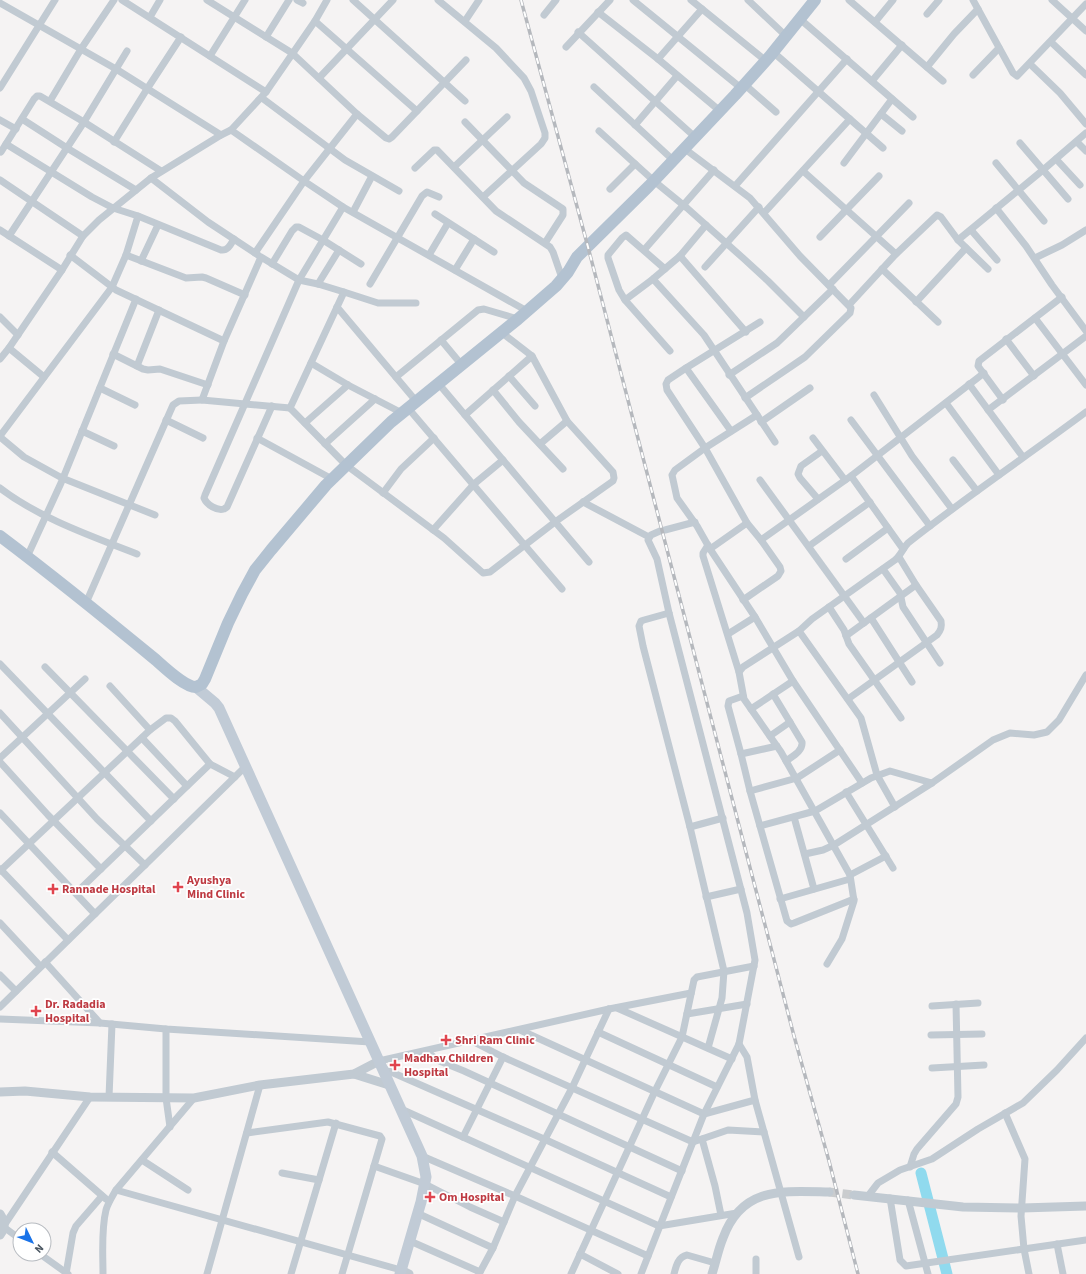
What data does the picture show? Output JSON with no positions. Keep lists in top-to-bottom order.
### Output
{
  "places": {
    "health": [
      "Ayushya Mind Clinic",
      "Rannade Hospital",
      "Dr. Radadia Hospital",
      "Shri Ram Clinic",
      "Madhav Children Hospital",
      "Om Hospital"
    ]
  },
  "north": "bottom right"
}
